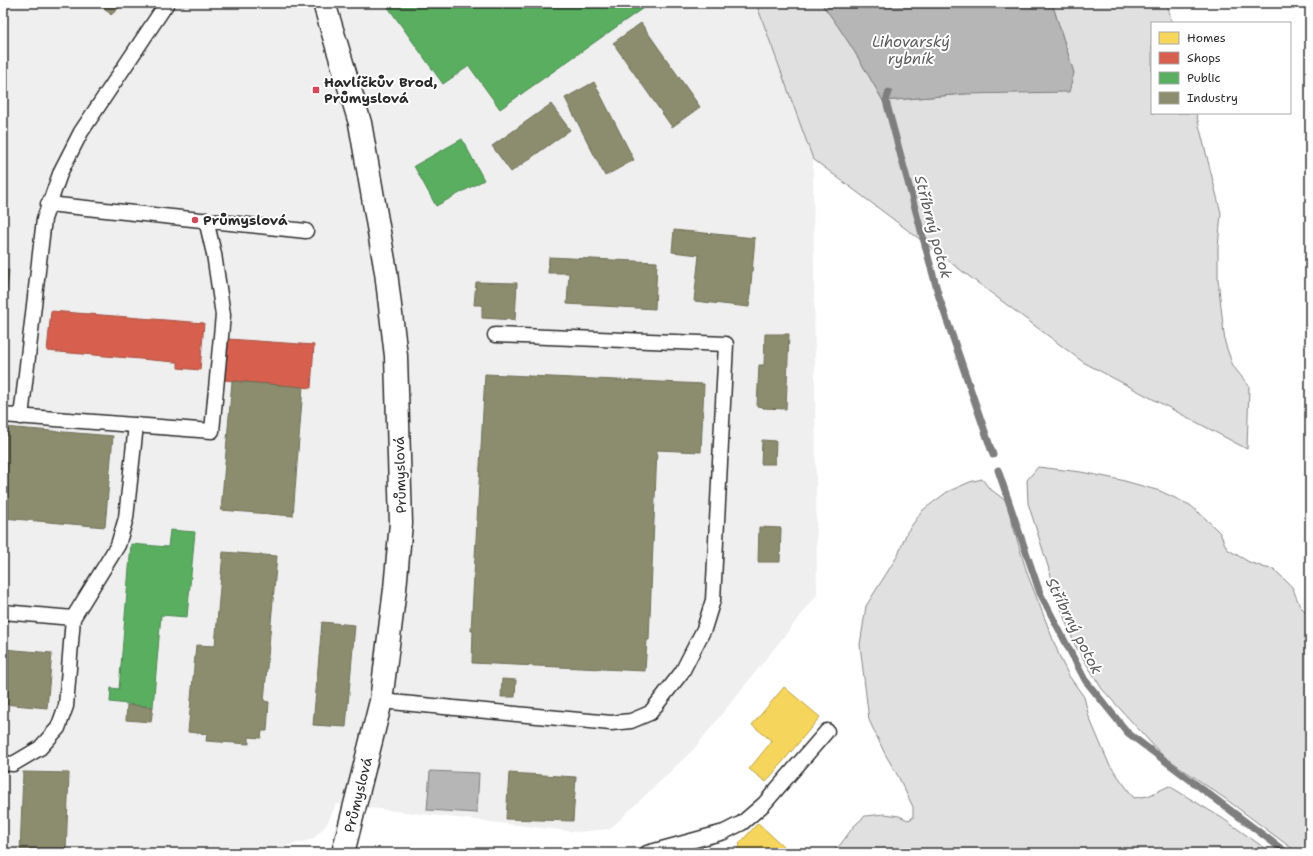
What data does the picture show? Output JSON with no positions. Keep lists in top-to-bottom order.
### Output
{
  "streets": {
    "street": ["Průmyslová"]
  },
  "water": ["Lihovarský rybník", "Stříbrný potok"],
  "places": {
    "transit": ["Havlíčkův Brod, Průmyslová"],
    "other": ["Průmyslová"]
  },
  "legend": [
    "Homes",
    "Shops",
    "Public",
    "Industry"
  ]
}
